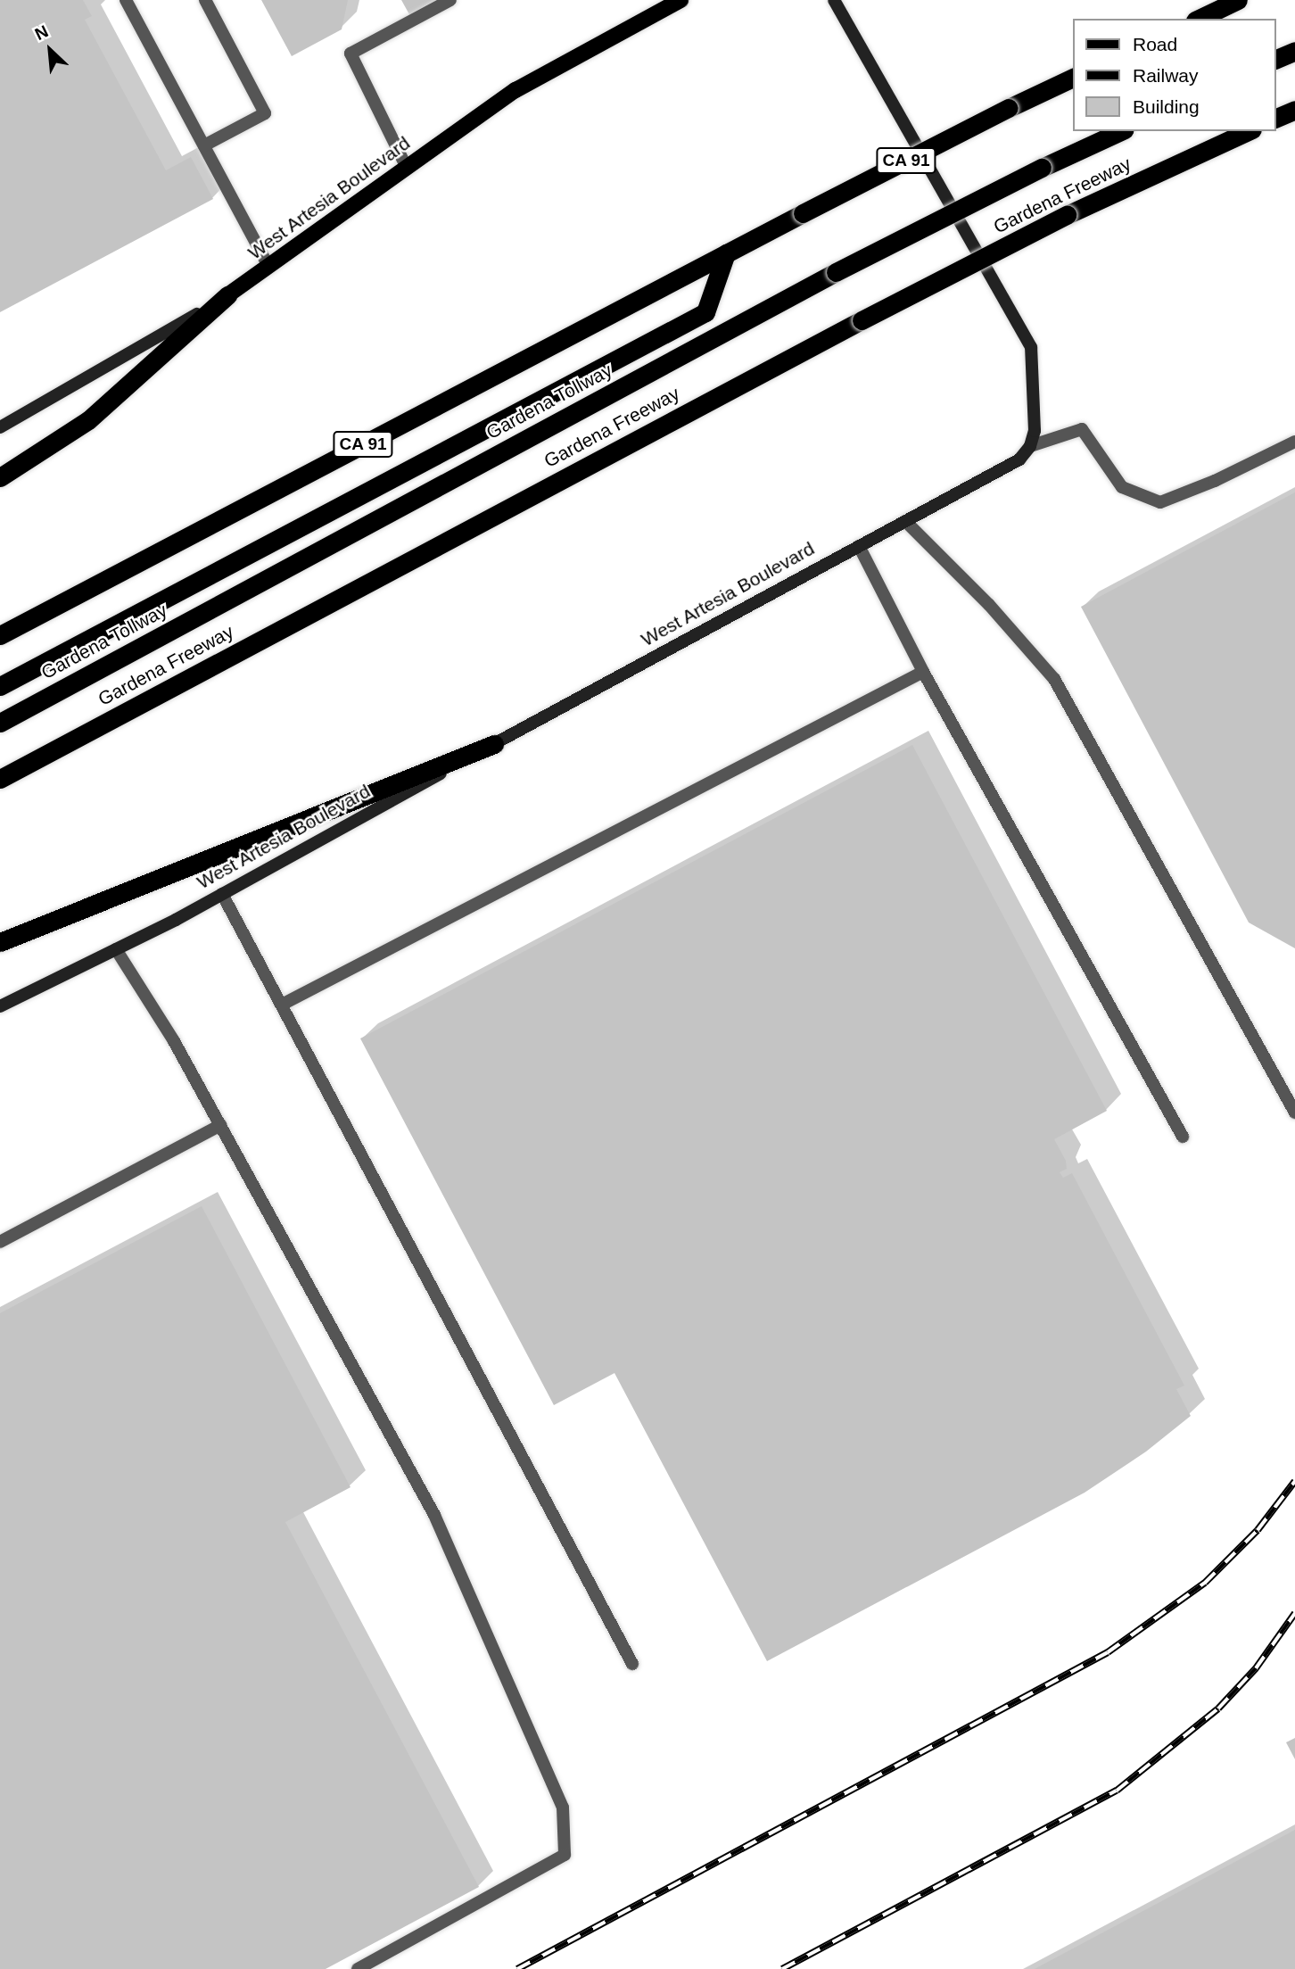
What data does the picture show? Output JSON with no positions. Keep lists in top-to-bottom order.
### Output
{
  "streets": {
    "highway": ["CA 91", "Gardena Freeway", "Gardena Tollway"],
    "main road": ["West Artesia Boulevard"]
  },
  "crossings": [
    ["CA 91", "Gardena Tollway"]
  ],
  "legend": ["Road", "Railway", "Building"],
  "north": "top left"
}
